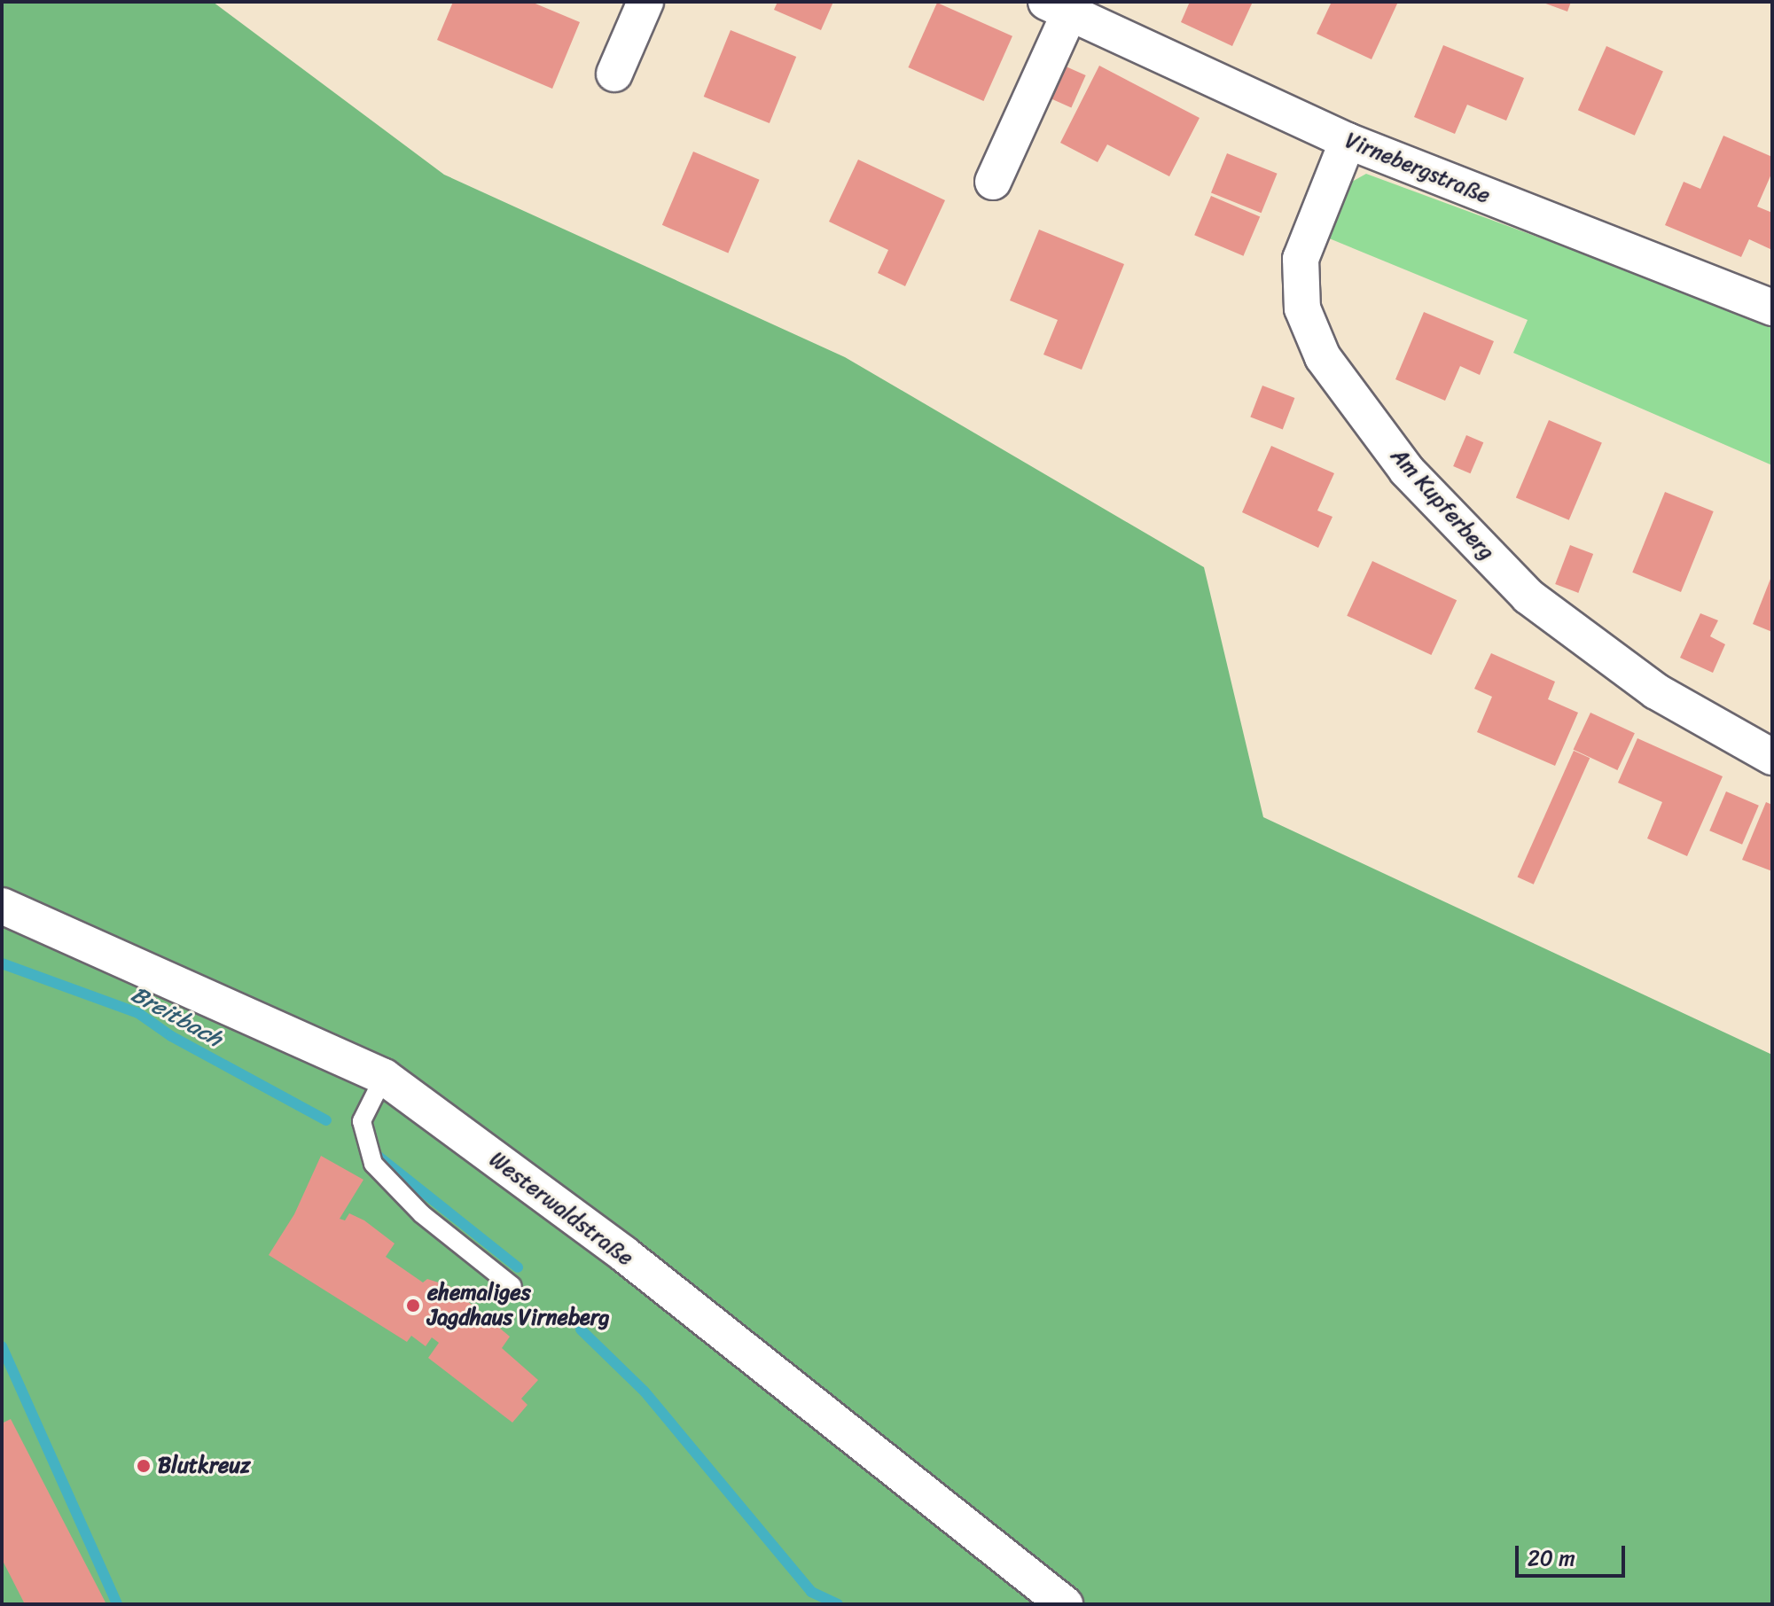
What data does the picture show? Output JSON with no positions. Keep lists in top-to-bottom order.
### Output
{
  "streets": {
    "street": ["Virnebergstraße", "Am Kupferberg", "Westerwaldstraße"]
  },
  "crossings": [
    ["Virnebergstraße", "Am Kupferberg"]
  ],
  "water": ["Breitbach"],
  "places": ["ehemaliges Jagdhaus Virneberg", "Blutkreuz"],
  "scale_bar": "20 m"
}
